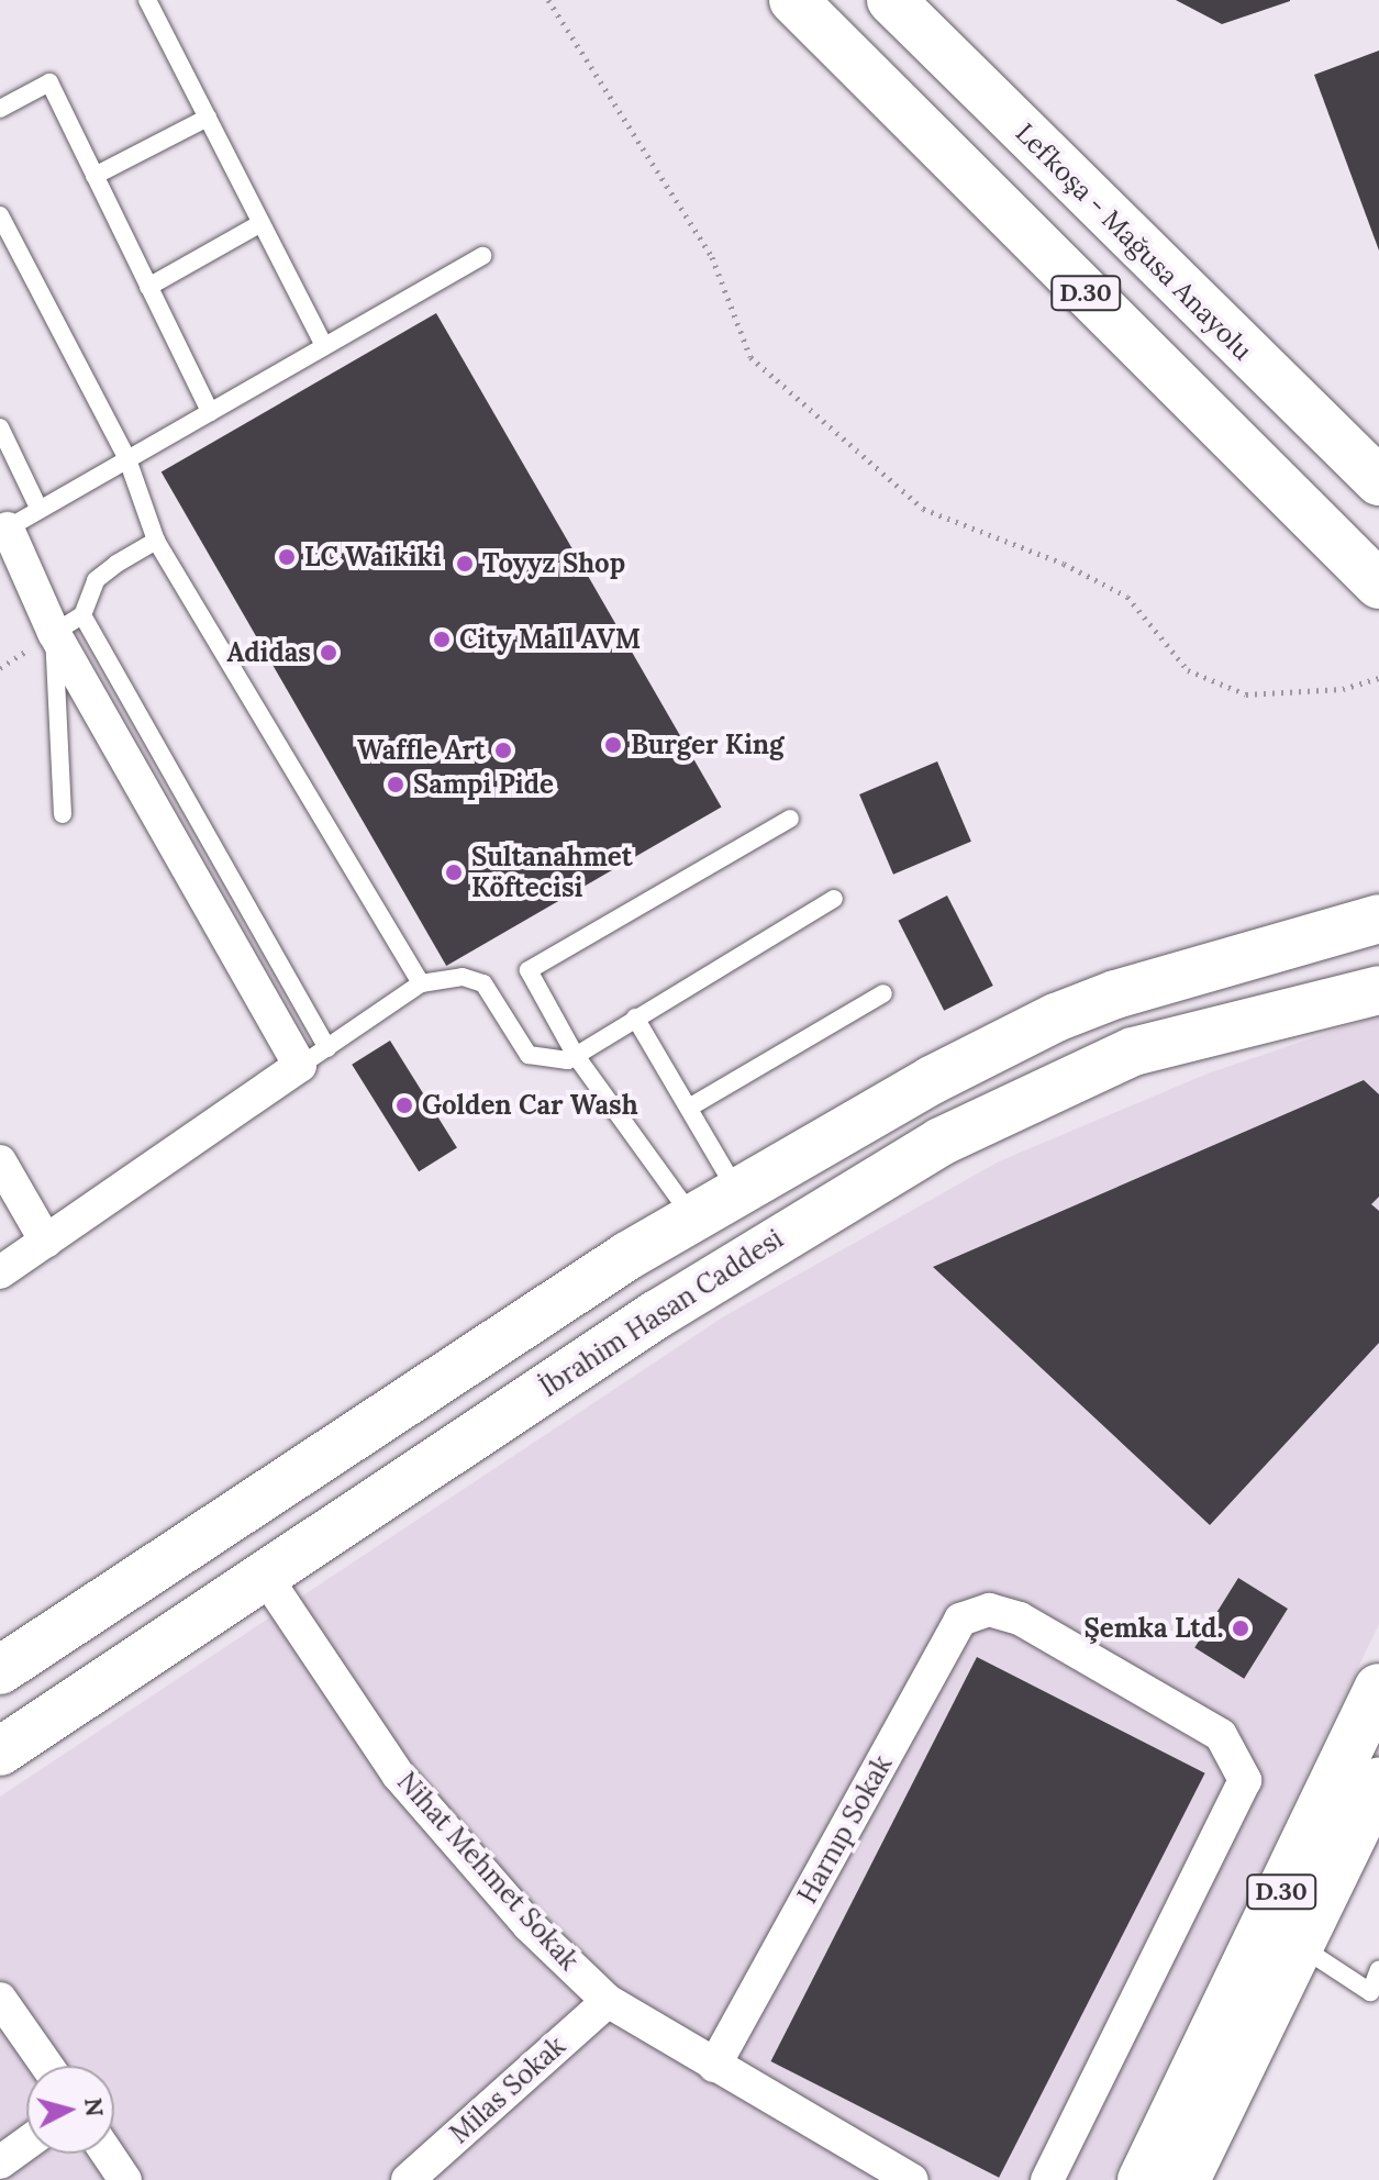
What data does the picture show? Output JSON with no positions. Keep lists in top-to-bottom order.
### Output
{
  "streets": {
    "main road": ["Lefkoşa - Mağusa Anayolu", "D.30", "İbrahim Hasan Caddesi"],
    "street": ["Harnıp Sokak", "Nihat Mehmet Sokak", "Milas Sokak"]
  },
  "crossings": [
    ["İbrahim Hasan Caddesi", "Nihat Mehmet Sokak"],
    ["Harnıp Sokak", "Nihat Mehmet Sokak"],
    ["Nihat Mehmet Sokak", "Milas Sokak"]
  ],
  "places": [
    "LC Waikiki",
    "Toyyz Shop",
    "City Mall AVM",
    "Adidas",
    "Burger King",
    "Waffle Art",
    "Sampi Pide",
    "Sultanahmet Köftecisi",
    "Golden Car Wash",
    "Şemka Ltd."
  ],
  "north": "right"
}
